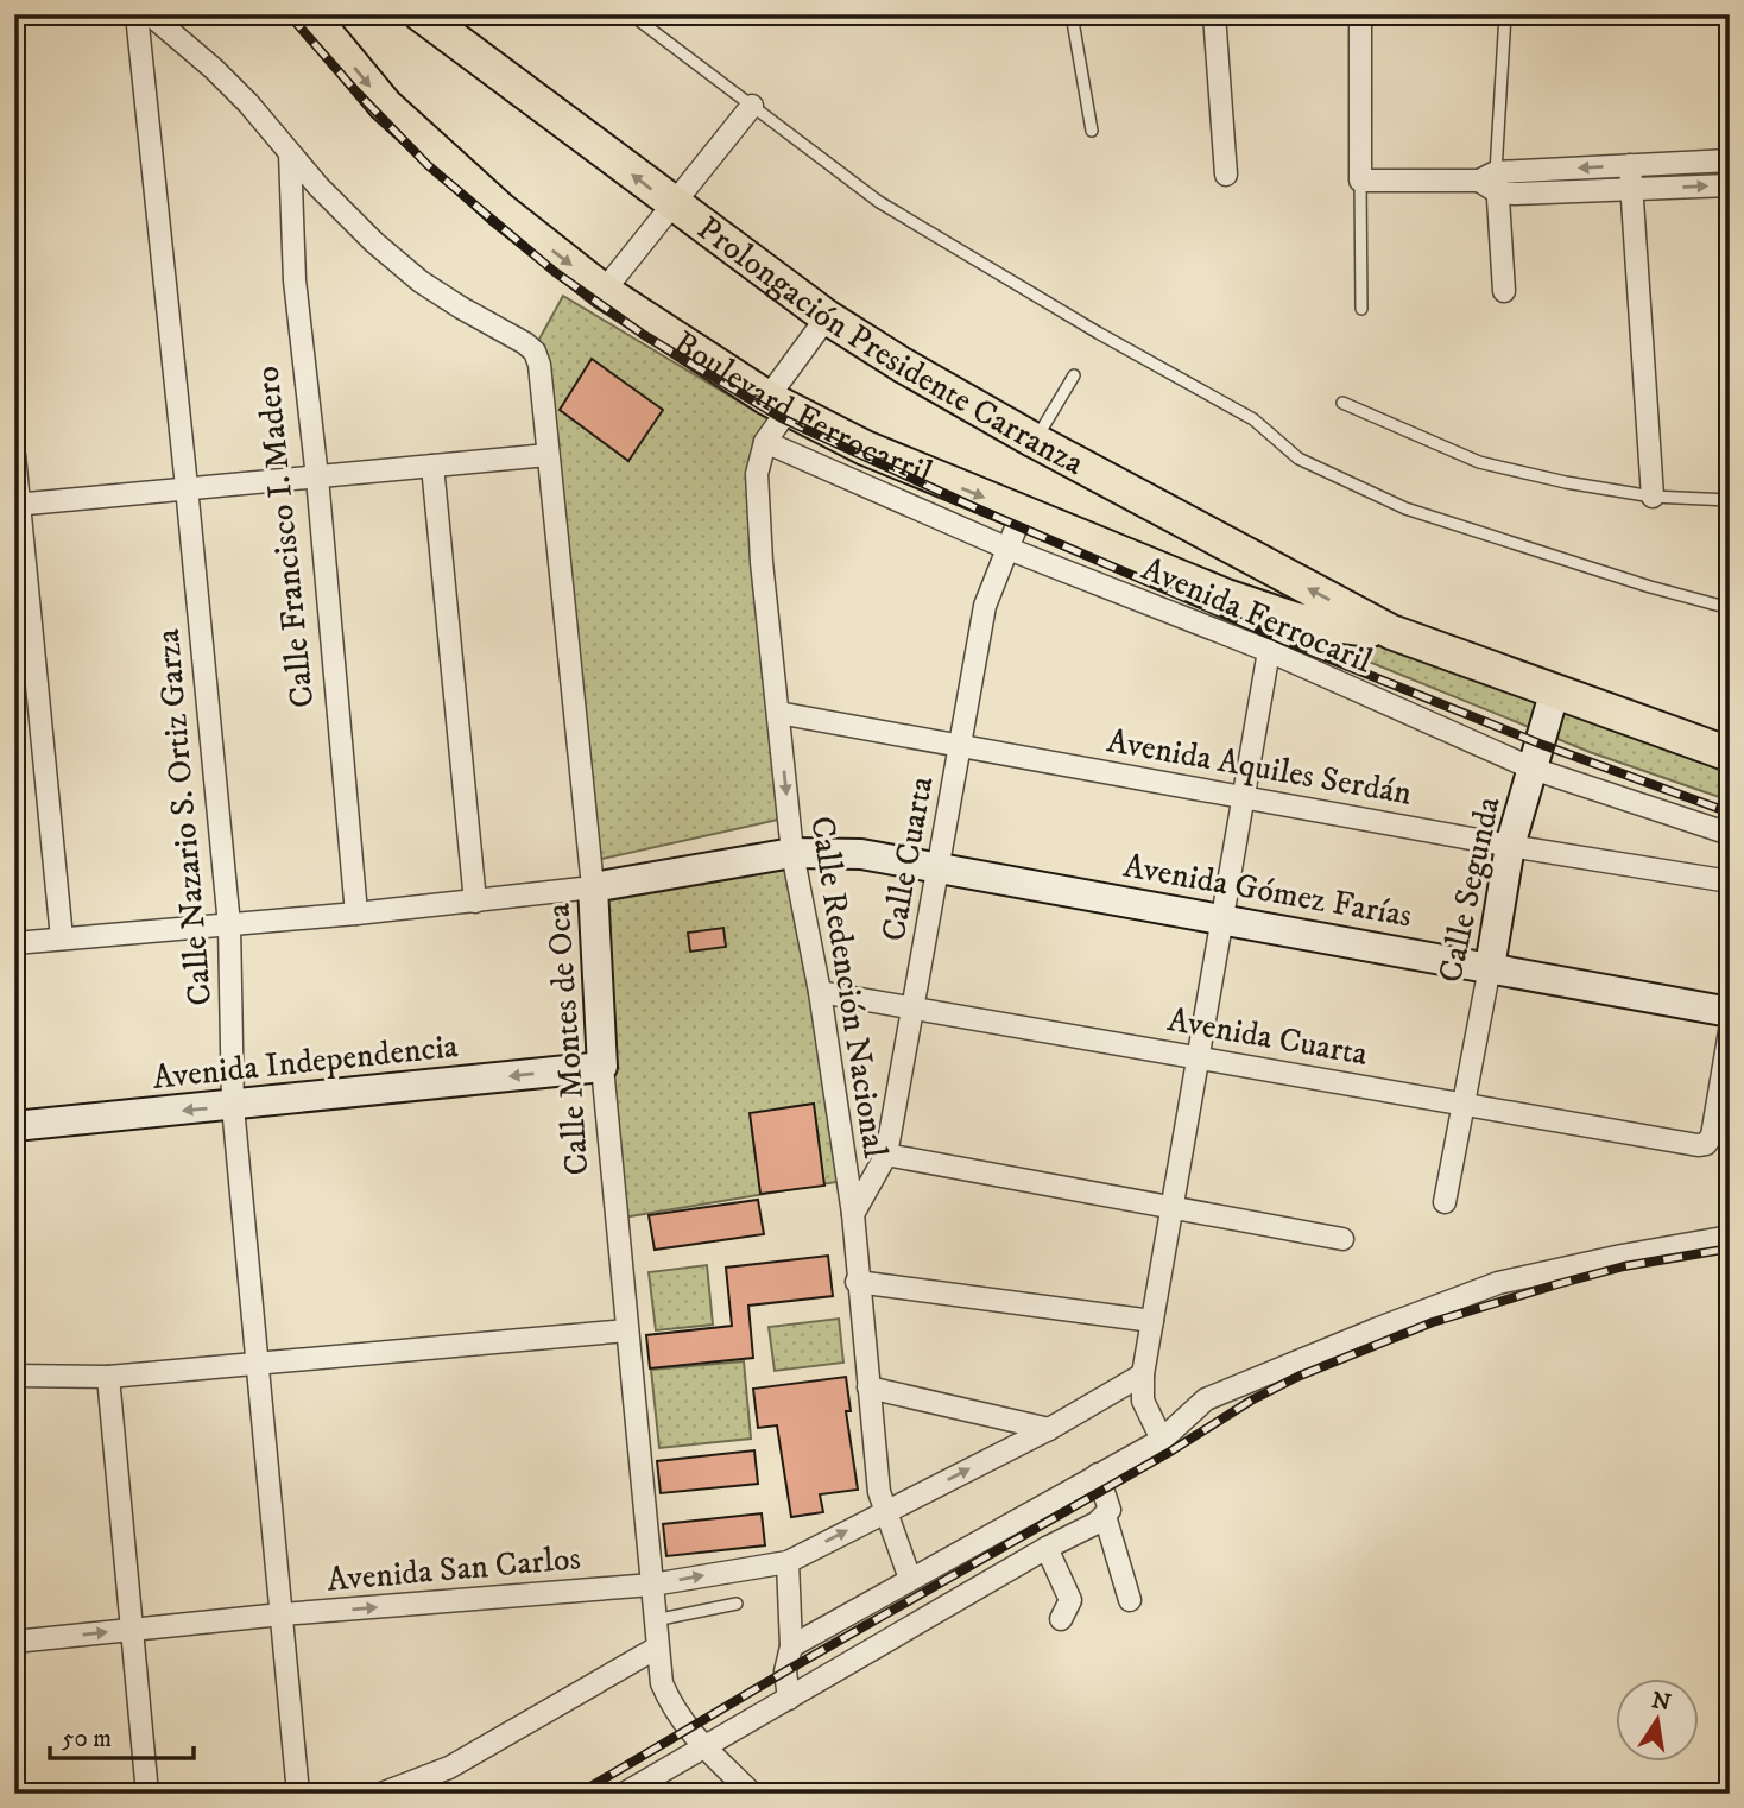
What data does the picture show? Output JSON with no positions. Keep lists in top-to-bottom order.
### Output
{
  "streets": {
    "main road": [
      "Prolongación Presidente Carranza",
      "Boulevard Ferrocarril",
      "Calle Segunda",
      "Avenida Gómez Farías",
      "Calle Montes de Oca",
      "Avenida Independencia"
    ],
    "street": [
      "Calle Francisco I. Madero",
      "Avenida Ferrocaril",
      "Avenida Aquiles Serdán",
      "Calle Nazario S. Ortiz Garza",
      "Calle Cuarta",
      "Calle Redención Nacional",
      "Avenida Cuarta",
      "Avenida San Carlos"
    ]
  },
  "crossings": [
    ["Prolongación Presidente Carranza", "Boulevard Ferrocarril"],
    ["Prolongación Presidente Carranza", "Calle Redención Nacional"],
    ["Boulevard Ferrocarril", "Calle Cuarta"],
    ["Boulevard Ferrocarril", "Calle Redención Nacional"],
    ["Calle Francisco I. Madero", "Calle Montes de Oca"],
    ["Avenida Ferrocaril", "Calle Cuarta"],
    ["Avenida Ferrocaril", "Calle Segunda"],
    ["Avenida Ferrocaril", "Calle Redención Nacional"],
    ["Avenida Aquiles Serdán", "Calle Cuarta"],
    ["Avenida Aquiles Serdán", "Calle Segunda"],
    ["Avenida Aquiles Serdán", "Calle Redención Nacional"],
    ["Calle Nazario S. Ortiz Garza", "Avenida Independencia"],
    ["Calle Nazario S. Ortiz Garza", "Avenida San Carlos"],
    ["Calle Cuarta", "Avenida Gómez Farías"],
    ["Calle Cuarta", "Calle Redención Nacional"],
    ["Calle Cuarta", "Avenida Cuarta"],
    ["Calle Segunda", "Avenida Gómez Farías"],
    ["Calle Segunda", "Avenida Cuarta"],
    ["Avenida Gómez Farías", "Calle Redención Nacional"],
    ["Calle Redención Nacional", "Avenida Cuarta"],
    ["Calle Redención Nacional", "Avenida San Carlos"],
    ["Calle Montes de Oca", "Avenida Independencia"],
    ["Calle Montes de Oca", "Avenida San Carlos"]
  ],
  "one_way": ["Prolongación Presidente Carranza", "Boulevard Ferrocarril", "Avenida Independencia"],
  "scale_bar": "50 m",
  "north": "top"
}
